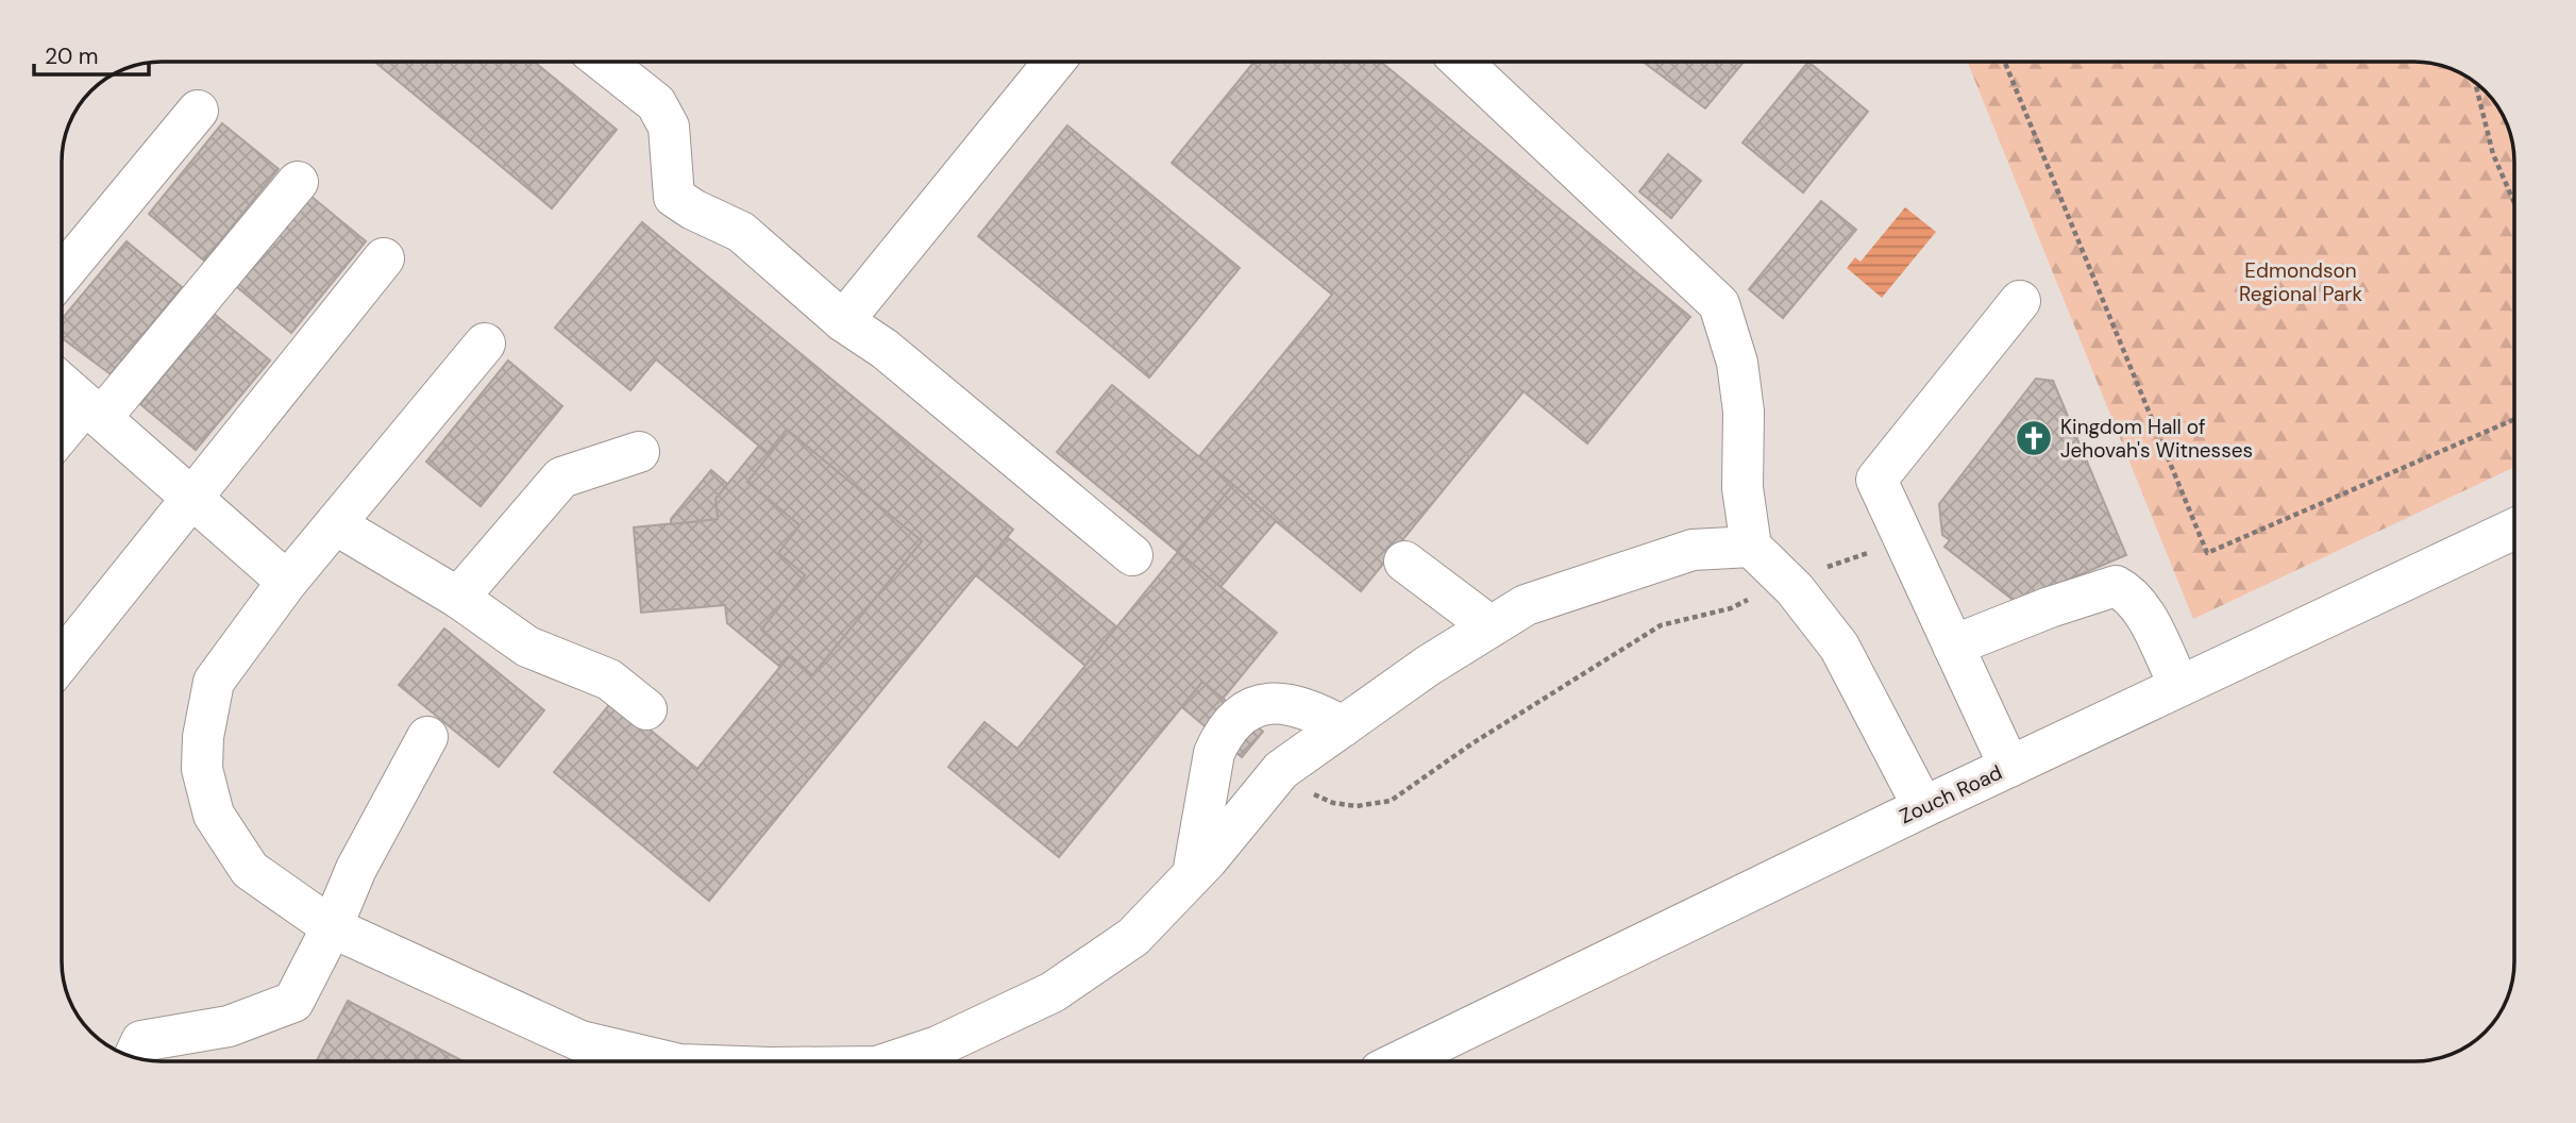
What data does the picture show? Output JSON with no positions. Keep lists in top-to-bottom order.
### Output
{
  "streets": {
    "street": ["Zouch Road"]
  },
  "parks": ["Edmondson Regional Park"],
  "places": {
    "church": ["Kingdom Hall of Jehovah's Witnesses"]
  },
  "scale_bar": "20 m"
}
